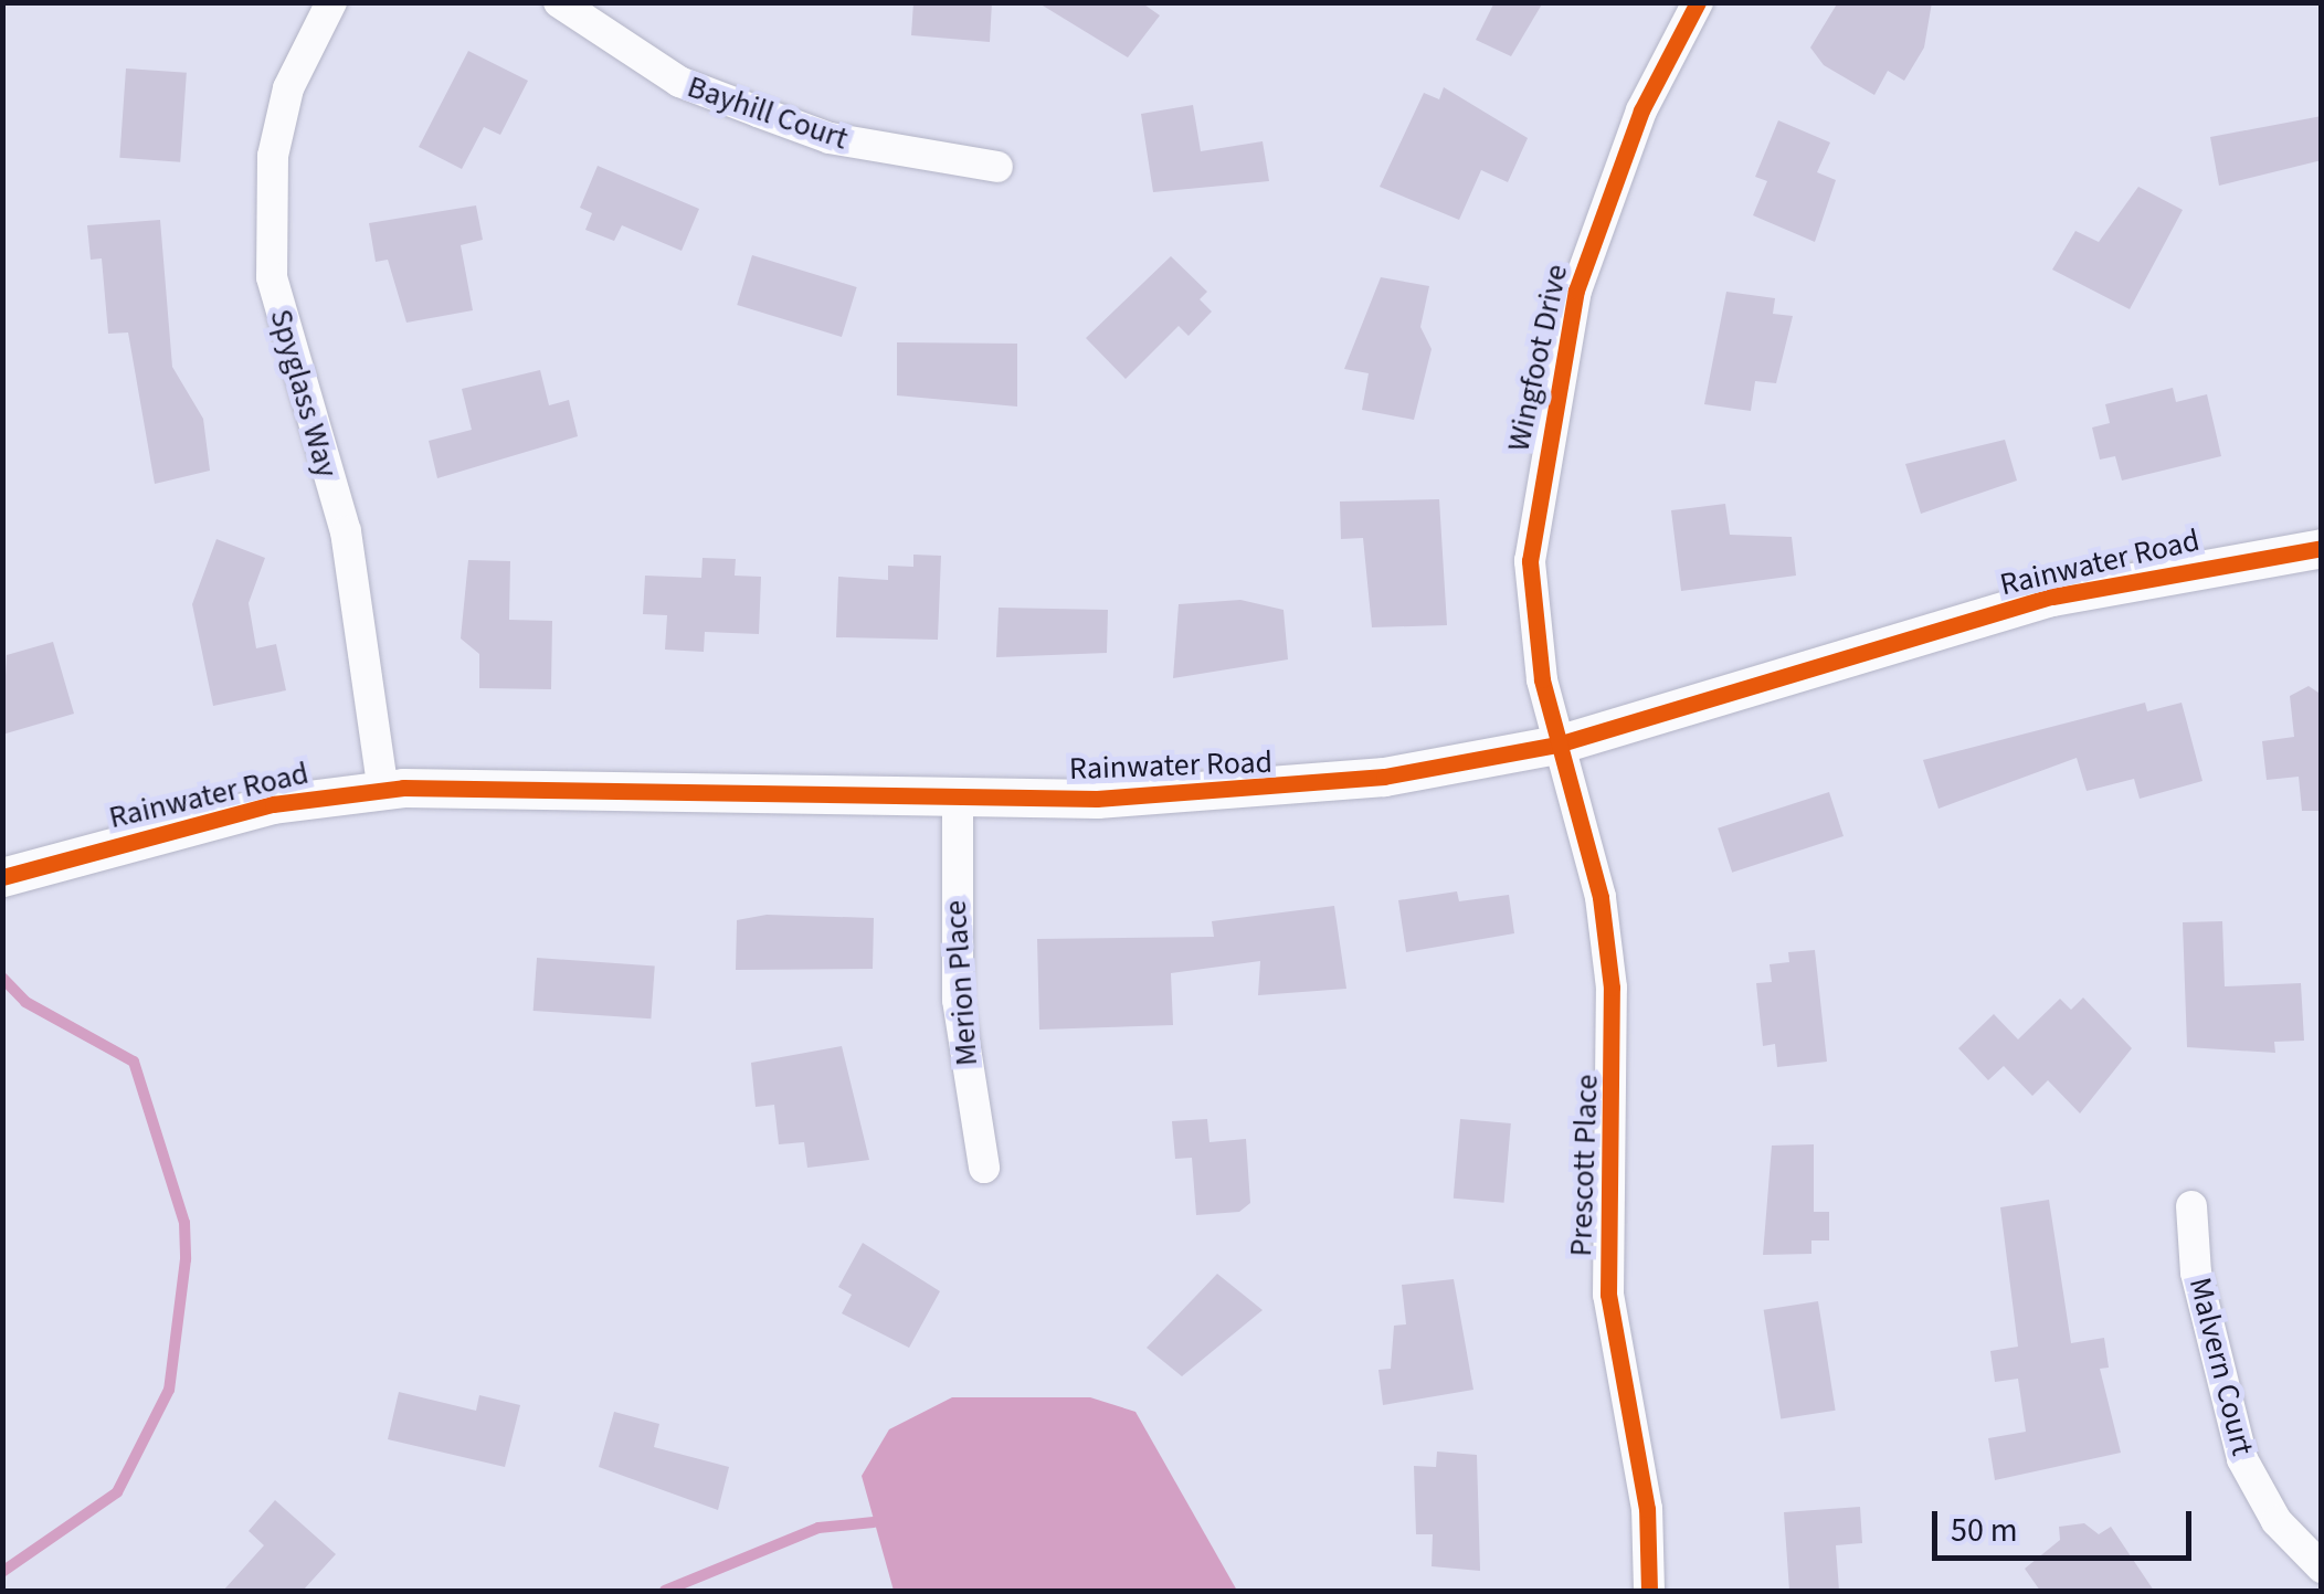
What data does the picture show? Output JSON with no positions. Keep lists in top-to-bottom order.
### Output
{
  "streets": {
    "street": [
      "Bayhill Court",
      "Wingfoot Drive",
      "Spyglass Way",
      "Rainwater Road",
      "Merion Place",
      "Prescott Place",
      "Malvern Court"
    ]
  },
  "crossings": [
    ["Wingfoot Drive", "Rainwater Road"],
    ["Wingfoot Drive", "Prescott Place"],
    ["Spyglass Way", "Rainwater Road"],
    ["Rainwater Road", "Merion Place"],
    ["Rainwater Road", "Prescott Place"]
  ],
  "scale_bar": "50 m"
}
